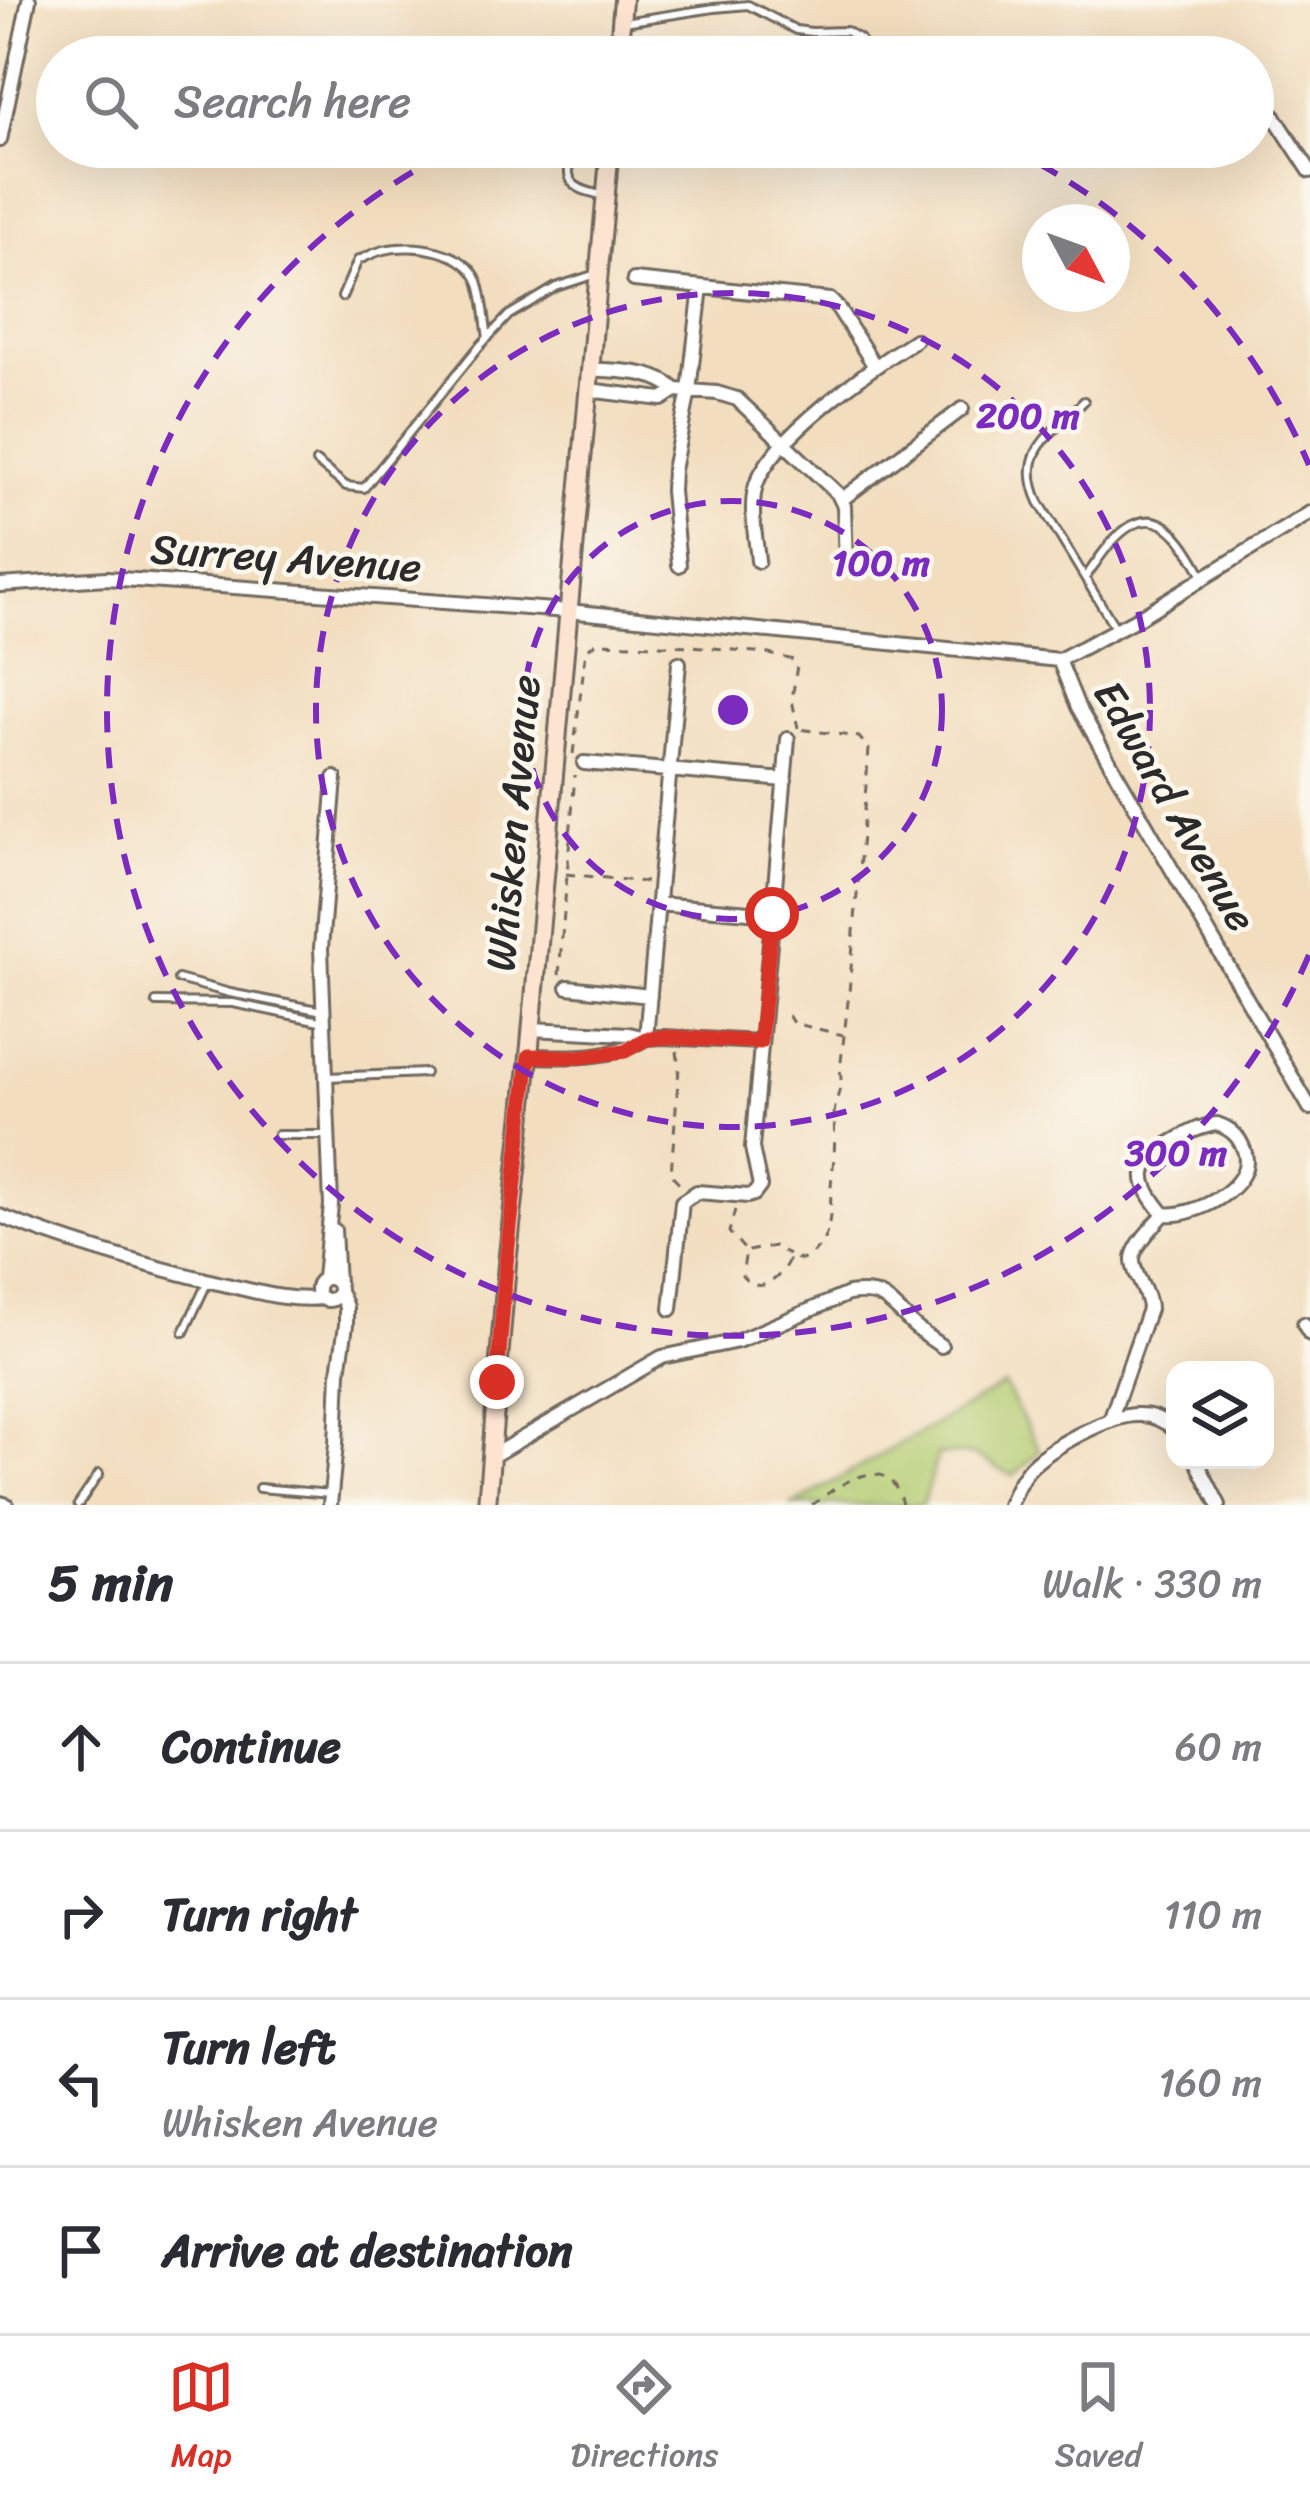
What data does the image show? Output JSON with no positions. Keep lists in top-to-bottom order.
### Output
{
  "streets": {
    "street": ["Surrey Avenue", "Edward Avenue", "Whisken Avenue"]
  },
  "crossings": [
    ["Surrey Avenue", "Edward Avenue"],
    ["Surrey Avenue", "Whisken Avenue"]
  ],
  "north": "bottom right",
  "page": {
    "search": "Search here",
    "heading": ["5 min", "Walk · 330 m"],
    "list": [
      ["Continue", "60 m"],
      ["Turn right", "110 m"],
      ["Turn left", "Whisken Avenue", "160 m"],
      "Arrive at destination"
    ],
    "nav": ["Map", "Directions", "Saved"]
  },
  "rings": ["200 m", "100 m", "300 m"]
}
